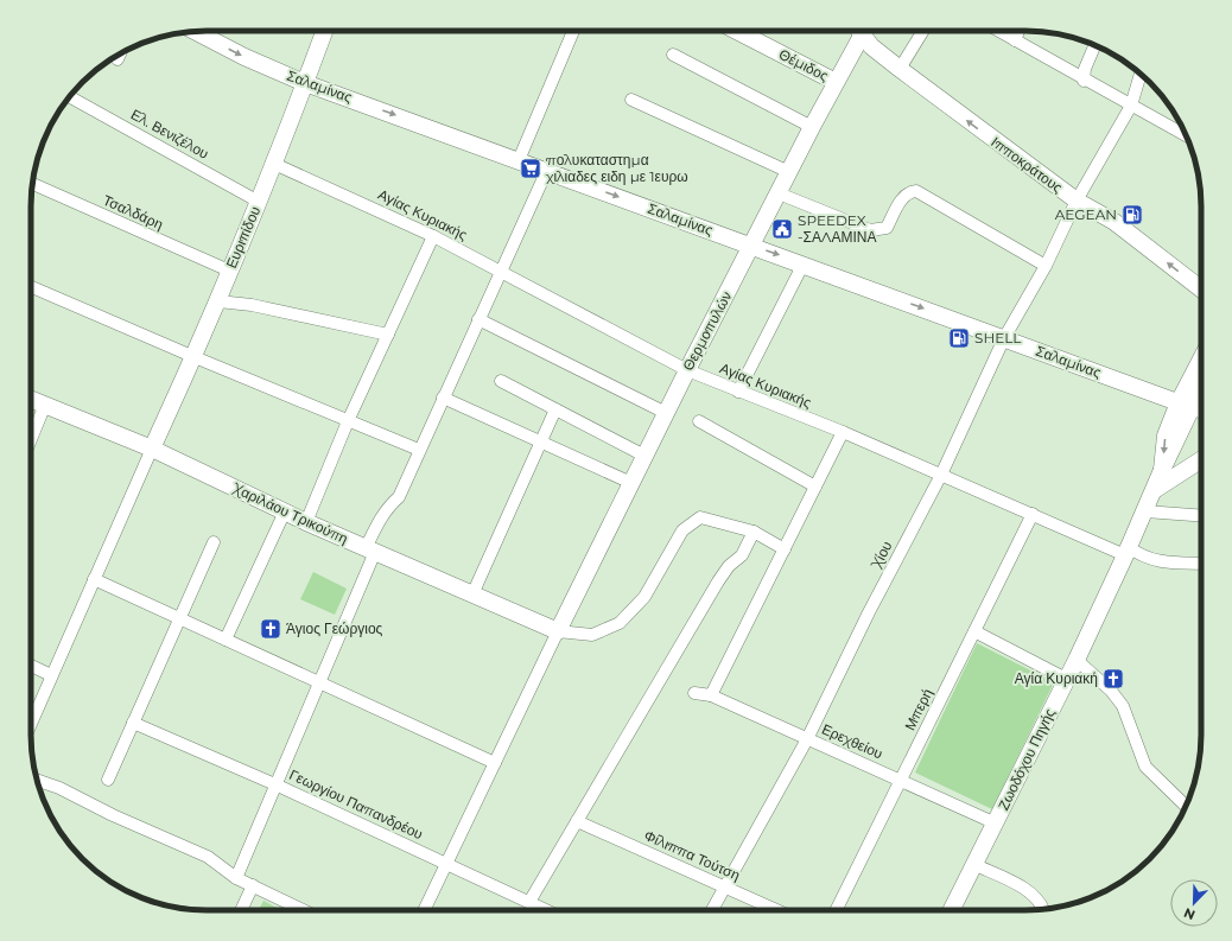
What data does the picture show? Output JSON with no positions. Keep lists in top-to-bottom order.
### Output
{
  "streets": {
    "street": [
      "Θέμιδος",
      "Σαλαμίνας",
      "Ελ. Βενιζέλου",
      "Ιπποκράτους",
      "Τσαλδάρη",
      "Αγίας Κυριακής",
      "Ευριπίδου",
      "Θερμοπυλών",
      "Χαριλάου Τρικούπη",
      "Χίου",
      "Μπερή",
      "Ερεχθείου",
      "Ζωοδόχου Πηγής",
      "Γεωργίου Παπανδρέου",
      "Φίλιππα Τούτση"
    ]
  },
  "crossings": [
    ["Θέμιδος", "Θερμοπυλών"],
    ["Σαλαμίνας", "Ευριπίδου"],
    ["Σαλαμίνας", "Θερμοπυλών"],
    ["Σαλαμίνας", "Χίου"],
    ["Σαλαμίνας", "Ζωοδόχου Πηγής"],
    ["Ελ. Βενιζέλου", "Ευριπίδου"],
    ["Ιπποκράτους", "Χίου"],
    ["Τσαλδάρη", "Ευριπίδου"],
    ["Αγίας Κυριακής", "Ευριπίδου"],
    ["Αγίας Κυριακής", "Θερμοπυλών"],
    ["Αγίας Κυριακής", "Χίου"],
    ["Αγίας Κυριακής", "Μπερή"],
    ["Αγίας Κυριακής", "Ζωοδόχου Πηγής"],
    ["Ευριπίδου", "Χαριλάου Τρικούπη"],
    ["Θερμοπυλών", "Χαριλάου Τρικούπη"],
    ["Χίου", "Ερεχθείου"],
    ["Χίου", "Φίλιππα Τούτση"],
    ["Μπερή", "Ερεχθείου"],
    ["Ερεχθείου", "Ζωοδόχου Πηγής"]
  ],
  "places": {
    "supermarket": ["πολυκαταστημα χιλιαδες ειδη με 1ευρω"],
    "fuel station": ["AEGEAN", "SHELL"],
    "public building": ["SPEEDEX -ΣΑΛΑΜΙΝΑ"],
    "church": ["Άγιος Γεώργιος", "Αγία Κυριακή"]
  },
  "north": "bottom left"
}
